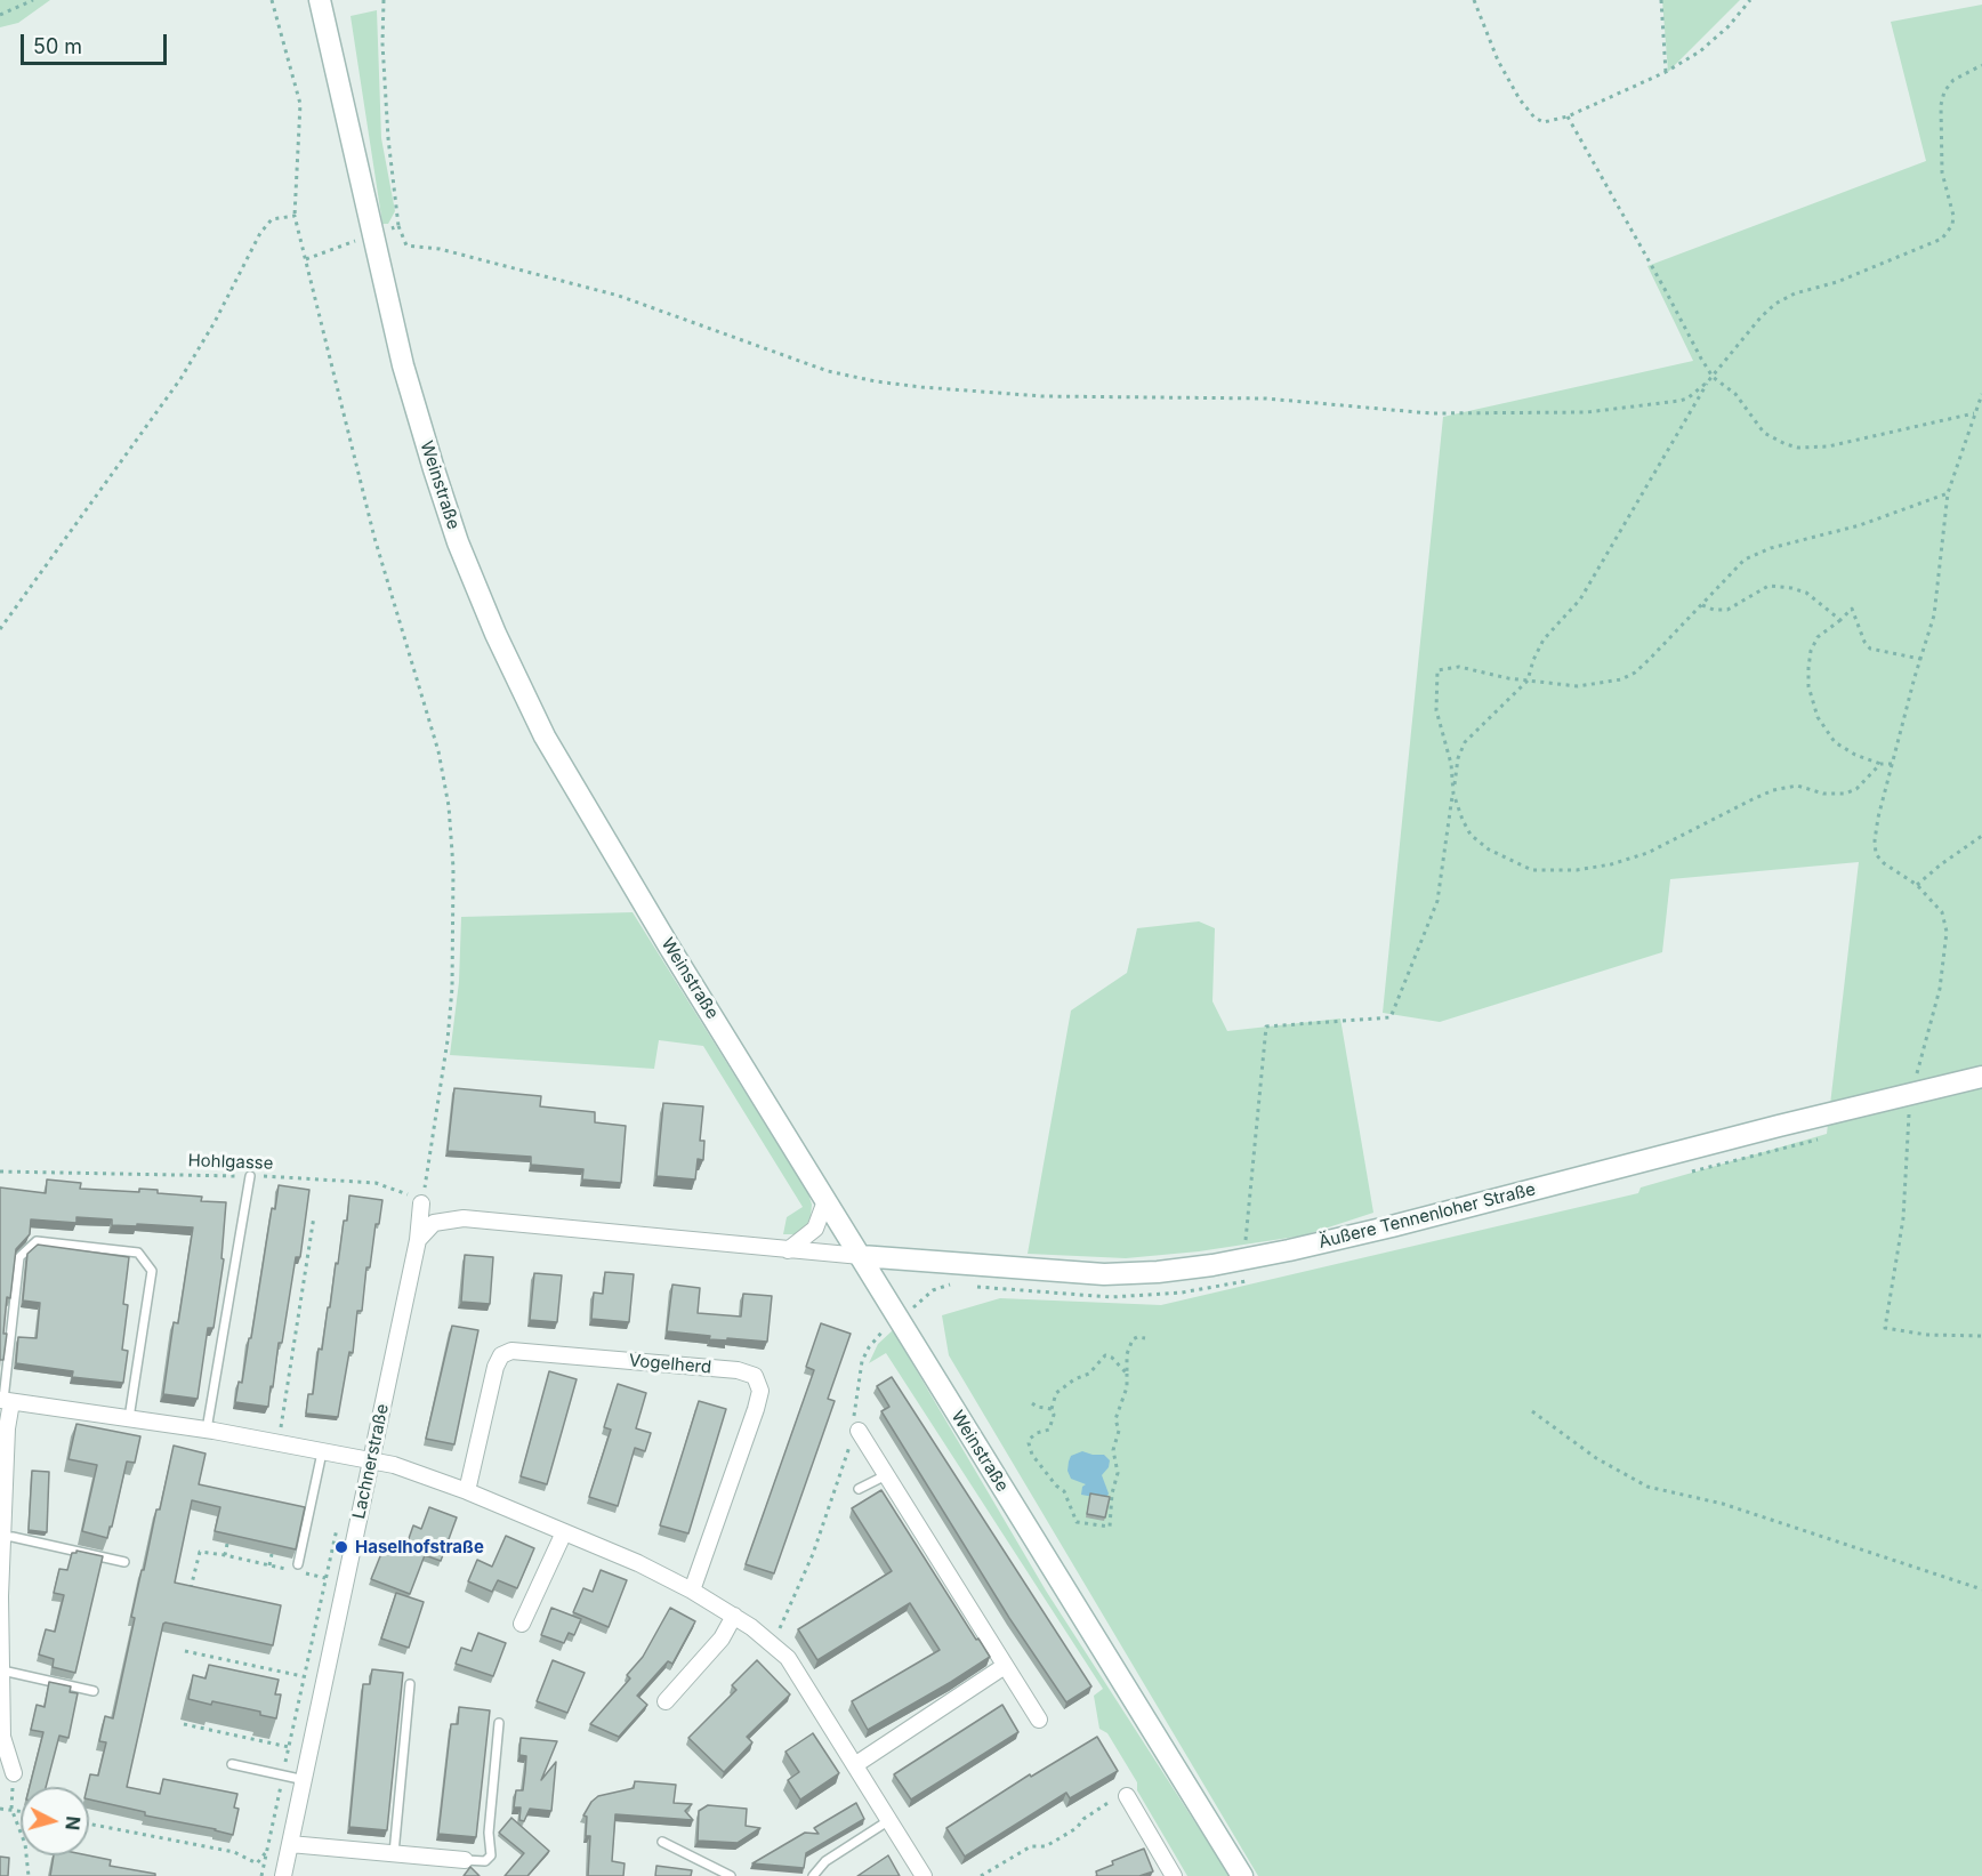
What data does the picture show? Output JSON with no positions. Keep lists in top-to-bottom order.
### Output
{
  "streets": {
    "main road": ["Weinstraße", "Äußere Tennenloher Straße"],
    "street": ["Vogelherd", "Lachnerstraße"],
    "path": ["Hohlgasse"]
  },
  "crossings": [
    ["Weinstraße", "Äußere Tennenloher Straße"],
    ["Hohlgasse", "Lachnerstraße"]
  ],
  "places": ["Haselhofstraße"],
  "scale_bar": "50 m",
  "north": "right"
}
